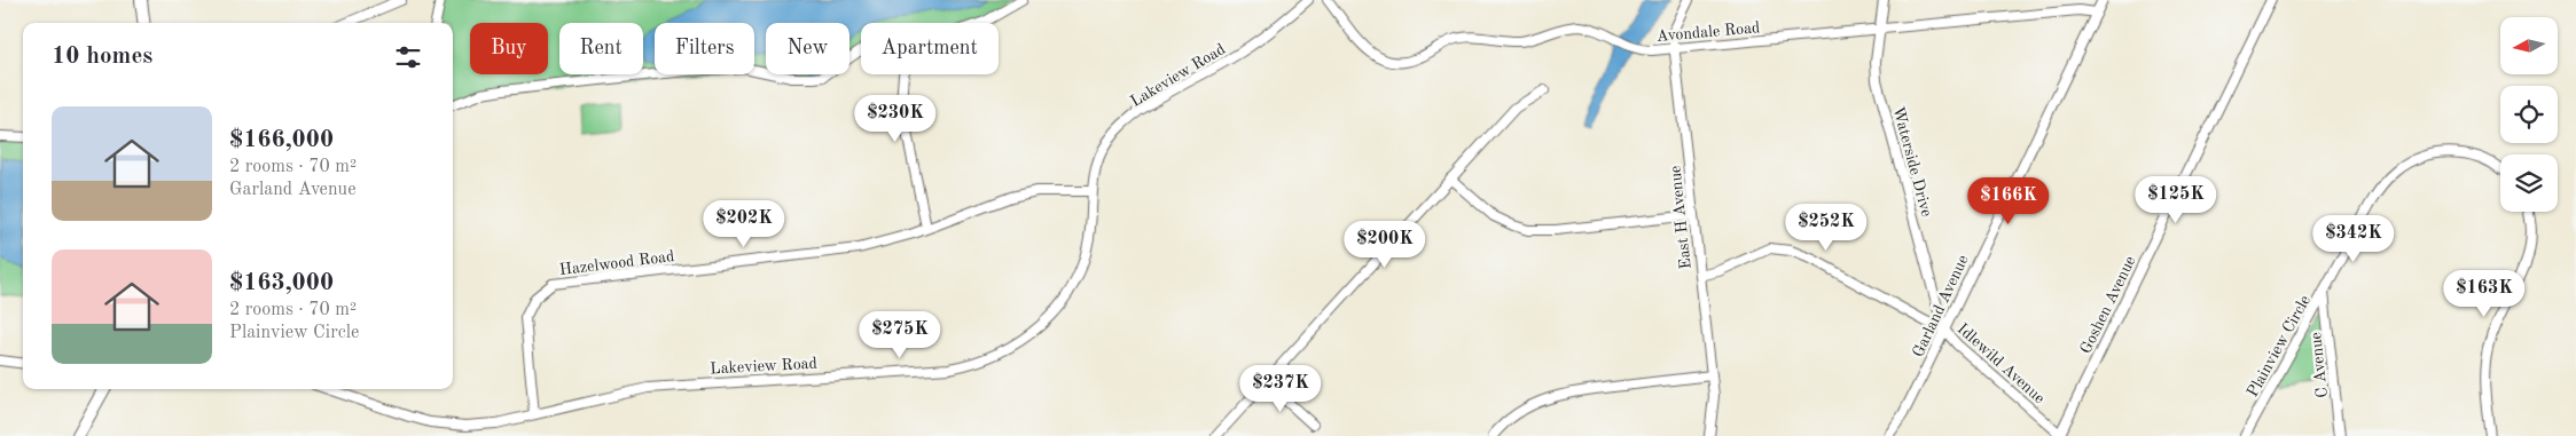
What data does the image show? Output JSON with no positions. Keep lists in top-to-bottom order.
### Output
{
  "streets": {
    "street": [
      "Avondale Road",
      "Lakeview Road",
      "Waterside Drive",
      "East H Avenue",
      "Hazelwood Road",
      "Goshen Avenue",
      "Garland Avenue",
      "Plainview Circle",
      "Idlewild Avenue",
      "C Avenue"
    ]
  },
  "crossings": [
    ["Avondale Road", "Waterside Drive"],
    ["Avondale Road", "East H Avenue"],
    ["Avondale Road", "Garland Avenue"],
    ["Lakeview Road", "Hazelwood Road"],
    ["Waterside Drive", "Garland Avenue"],
    ["Waterside Drive", "Idlewild Avenue"],
    ["East H Avenue", "Idlewild Avenue"],
    ["Goshen Avenue", "Idlewild Avenue"],
    ["Garland Avenue", "Idlewild Avenue"],
    ["Plainview Circle", "C Avenue"]
  ],
  "north": "left",
  "page": {
    "chip": [
      "Buy",
      "Rent",
      "Filters",
      "New",
      "Apartment"
    ],
    "heading": "10 homes",
    "list": [
      {
        "name": "$166,000",
        "note": "2 rooms · 70 m² · Garland Avenue"
      },
      {
        "name": "$163,000",
        "note": "2 rooms · 70 m² · Plainview Circle"
      }
    ],
    "price": [
      "$230K",
      "$125K",
      "$166K",
      "$202K",
      "$252K",
      "$342K",
      "$200K",
      "$163K",
      "$275K",
      "$237K"
    ]
  }
}
